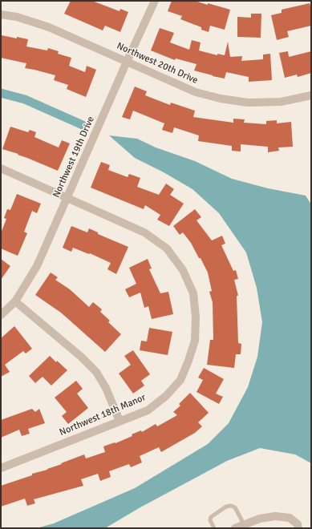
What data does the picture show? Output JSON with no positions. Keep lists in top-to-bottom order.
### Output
{
  "streets": {
    "street": ["Northwest 20th Drive", "Northwest 19th Drive", "Northwest 18th Manor"]
  },
  "crossings": [
    ["Northwest 20th Drive", "Northwest 19th Drive"],
    ["Northwest 19th Drive", "Northwest 18th Manor"]
  ]
}
